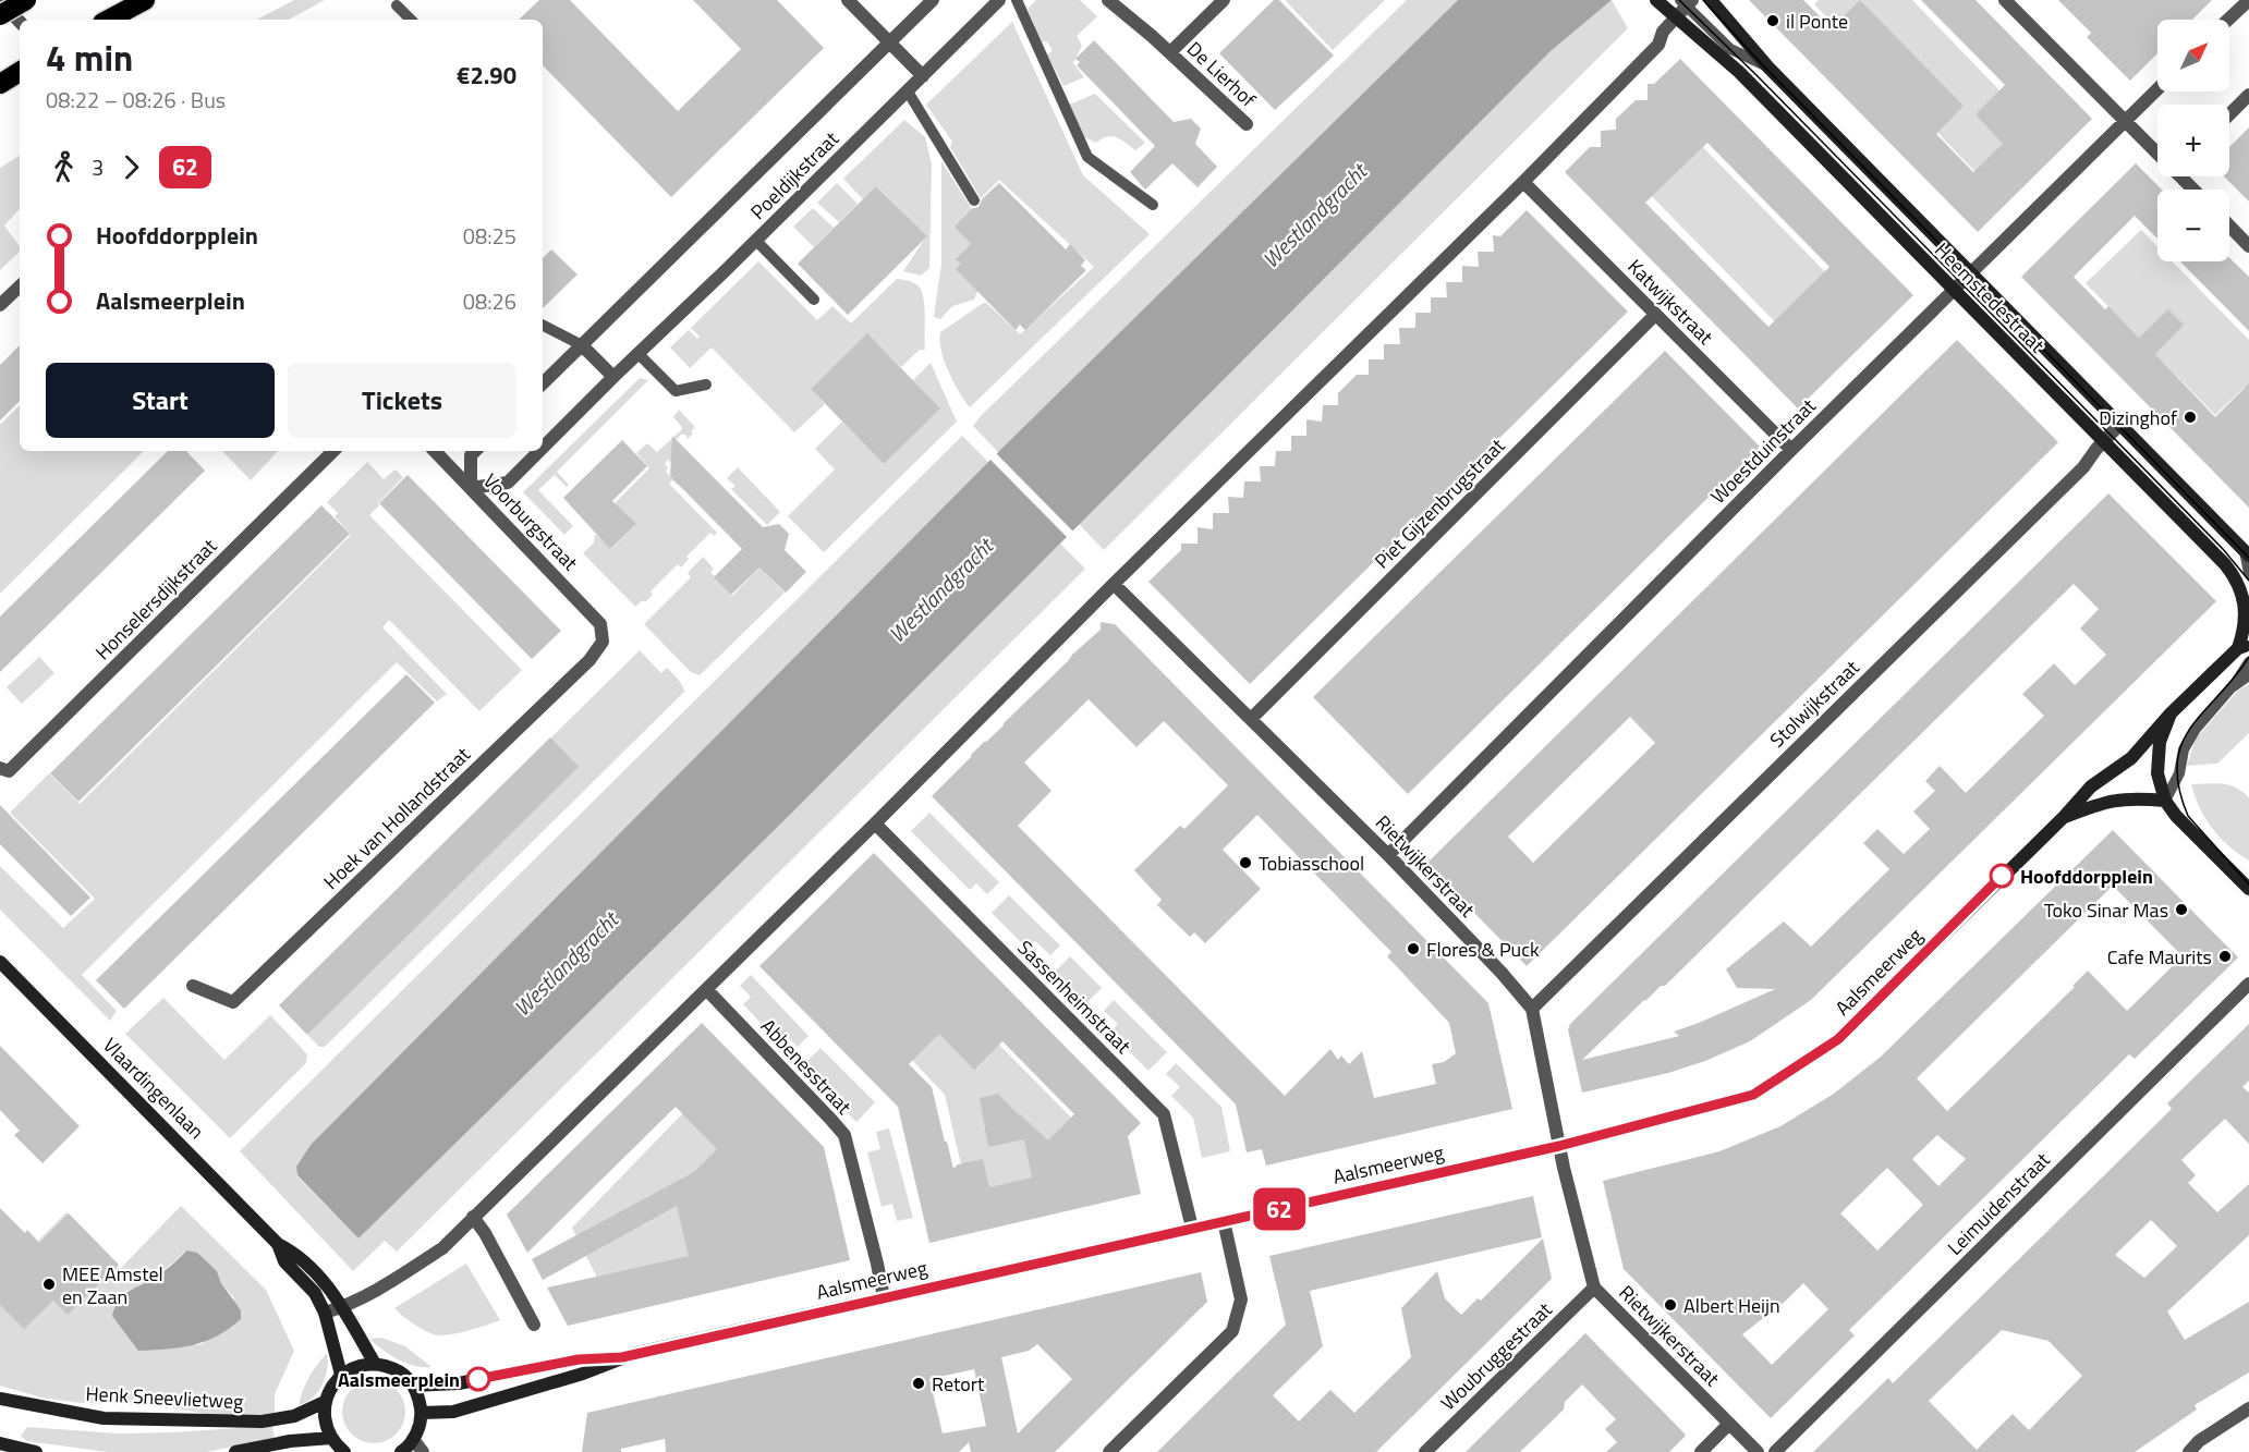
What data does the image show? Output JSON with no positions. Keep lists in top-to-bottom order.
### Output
{
  "streets": {
    "main road": [
      "Heemstedestraat",
      "Aalsmeerweg",
      "Vlaardingenlaan",
      "Henk Sneevlietweg"
    ],
    "street": [
      "De Lierhof",
      "Poeldijkstraat",
      "Katwijkstraat",
      "Woestduinstraat",
      "Piet Gijzenbrugstraat",
      "Voorburgstraat",
      "Honselersdijkstraat",
      "Stolwijkstraat",
      "Hoek van Hollandstraat",
      "Rietwijkerstraat",
      "Sassenheimstraat",
      "Abbenesstraat",
      "Leimuidenstraat",
      "Woubruggestraat"
    ]
  },
  "crossings": [
    ["Poeldijkstraat", "Voorburgstraat"],
    ["Heemstedestraat", "Woestduinstraat"],
    ["Heemstedestraat", "Stolwijkstraat"],
    ["Katwijkstraat", "Woestduinstraat"],
    ["Katwijkstraat", "Piet Gijzenbrugstraat"],
    ["Woestduinstraat", "Rietwijkerstraat"],
    ["Piet Gijzenbrugstraat", "Rietwijkerstraat"],
    ["Voorburgstraat", "Hoek van Hollandstraat"],
    ["Stolwijkstraat", "Rietwijkerstraat"],
    ["Rietwijkerstraat", "Aalsmeerweg"],
    ["Rietwijkerstraat", "Woubruggestraat"],
    ["Aalsmeerweg", "Sassenheimstraat"],
    ["Aalsmeerweg", "Abbenesstraat"]
  ],
  "water": ["Westlandgracht"],
  "places": [
    "il Ponte",
    "Dizinghof",
    "Tobiasschool",
    "Hoofddorpplein",
    "Toko Sinar Mas",
    "Flores & Puck",
    "Cafe Maurits",
    "MEE Amstel en Zaan",
    "Albert Heijn",
    "Aalsmeerplein",
    "Retort"
  ],
  "lines": ["bus line 62"],
  "north": "top right",
  "page": {
    "on_map": "62",
    "map_buttons": ["+", "−"],
    "heading": ["4 min", "08:22 – 08:26 · Bus", "€2.90"],
    "legs": ["3", "62"],
    "list": [
      {
        "name": "Hoofddorpplein",
        "value": "08:25"
      },
      {
        "name": "Aalsmeerplein",
        "value": "08:26"
      }
    ],
    "buttons": ["Start", "Tickets"]
  }
}
